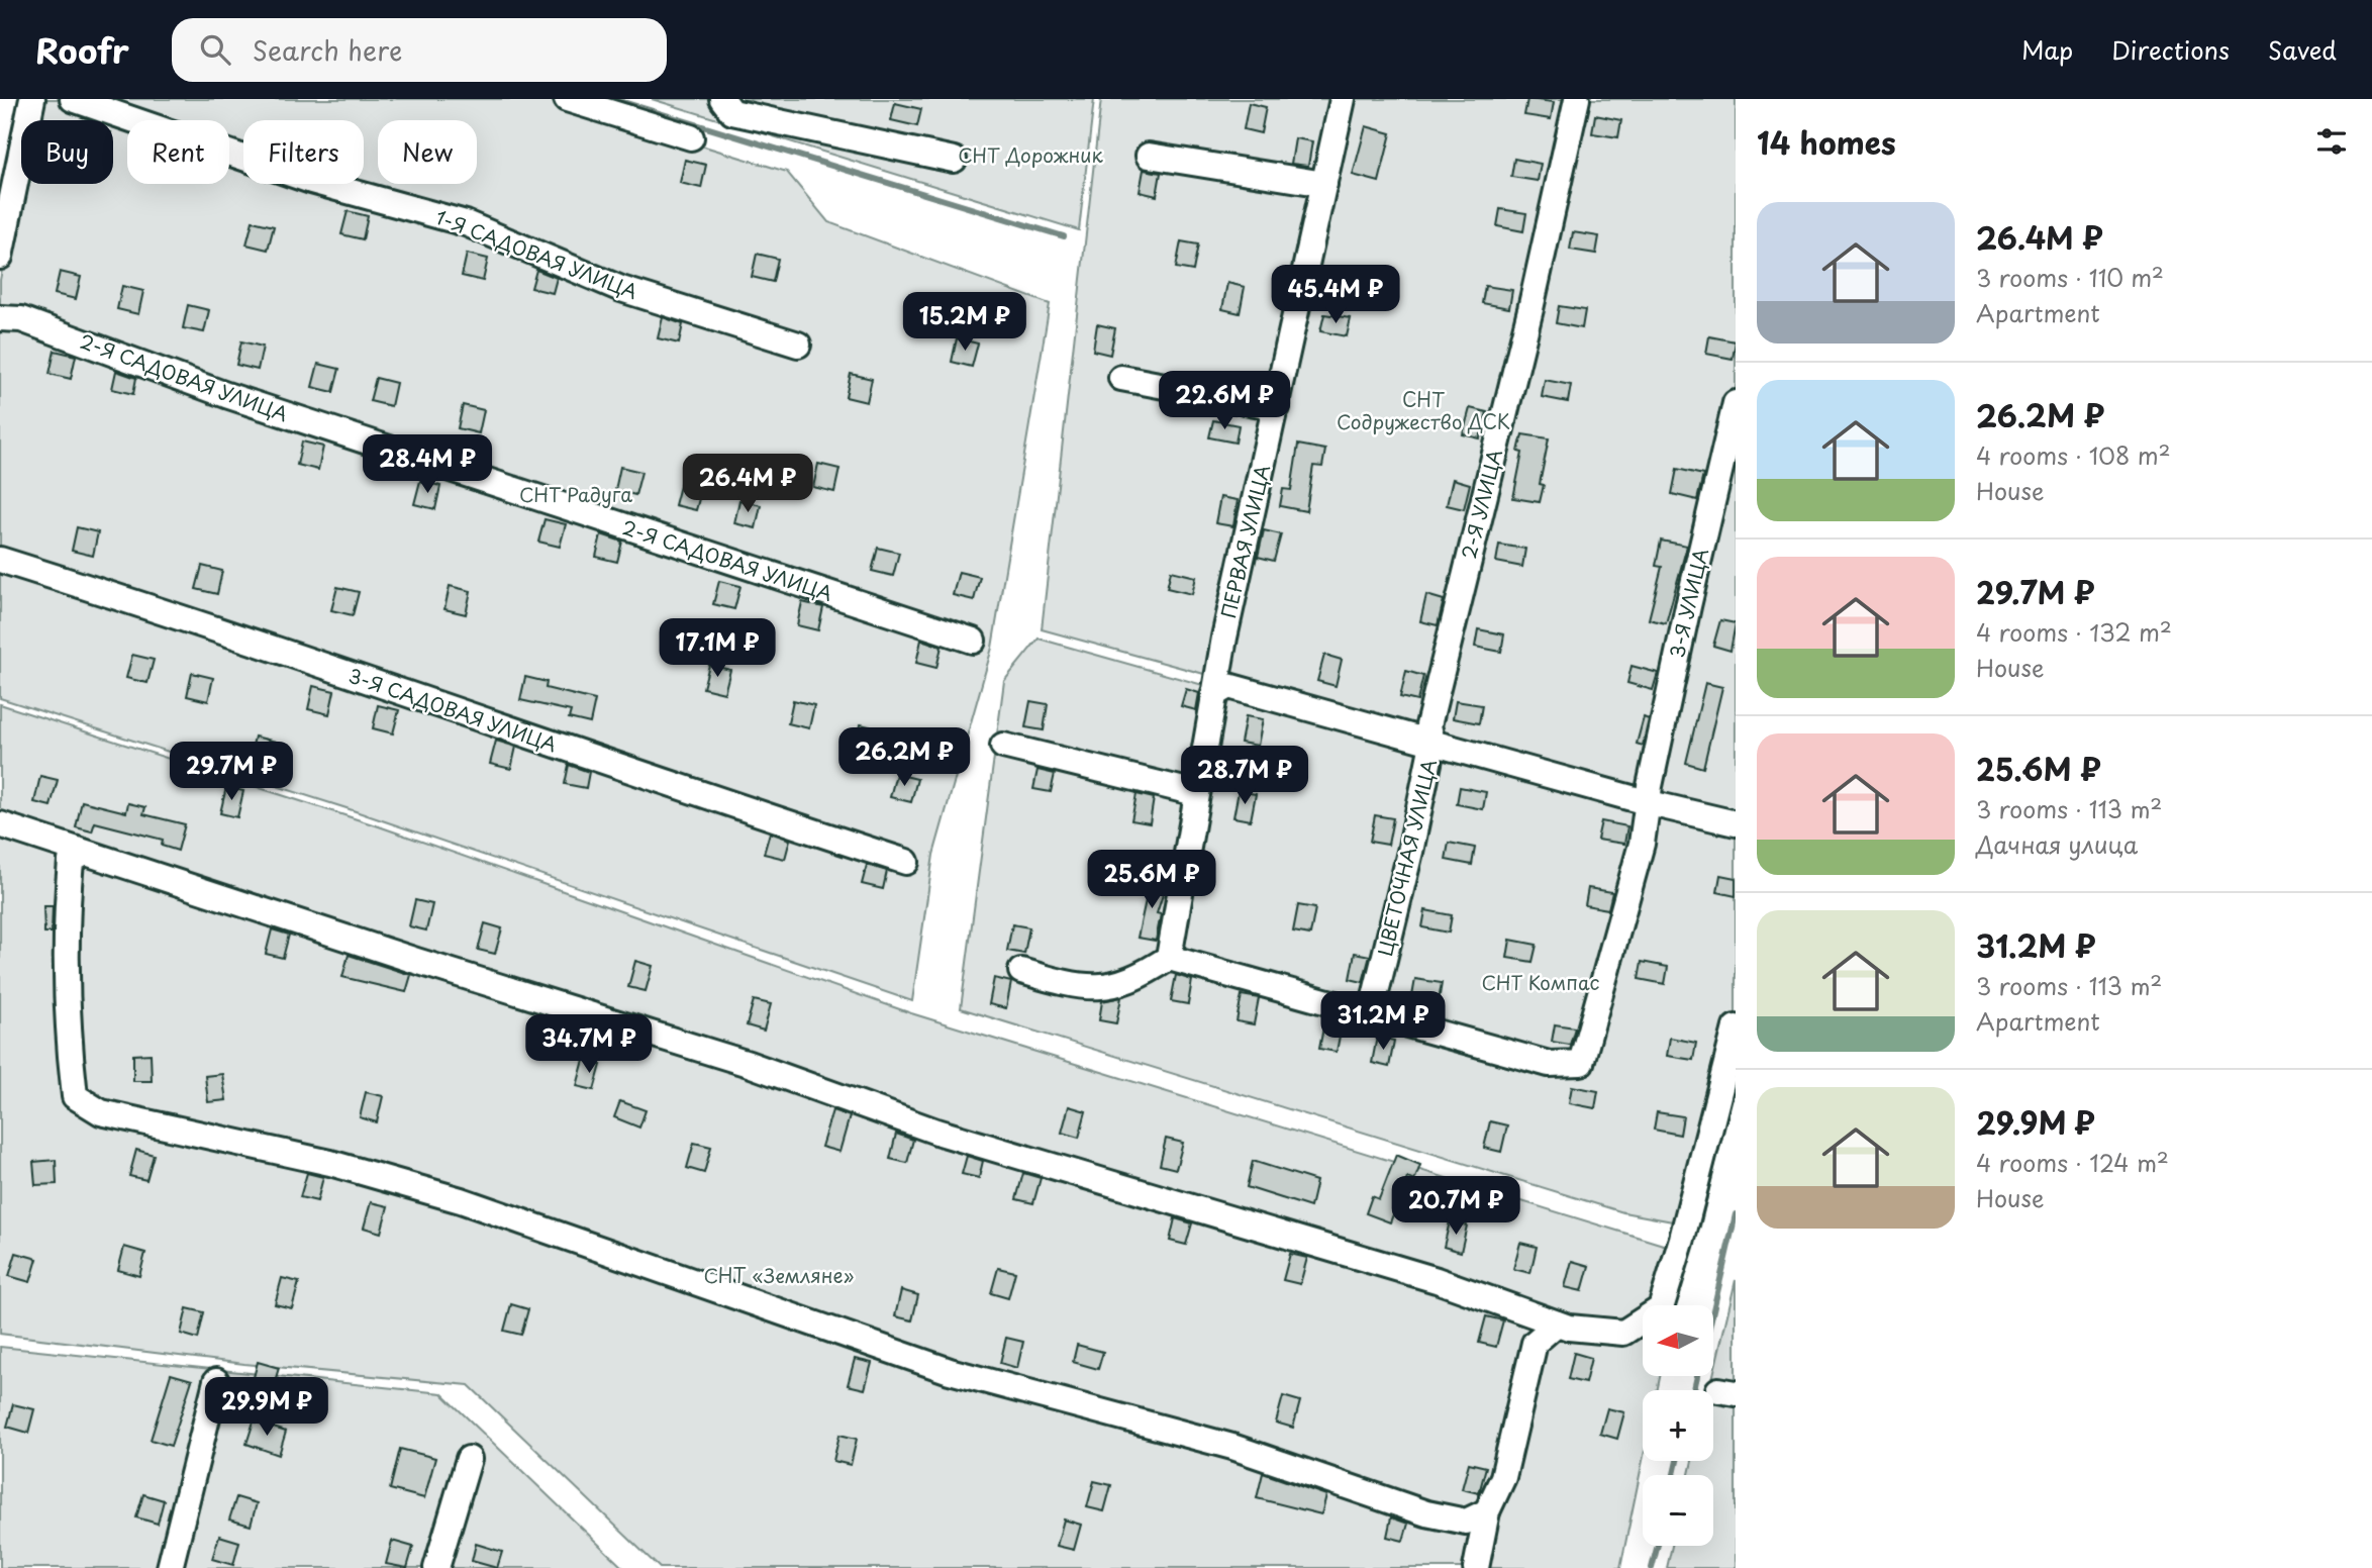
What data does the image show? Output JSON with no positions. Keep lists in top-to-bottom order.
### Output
{
  "streets": {
    "street": [
      "1-Я САДОВАЯ УЛИЦА",
      "2-Я САДОВАЯ УЛИЦА",
      "2-Я УЛИЦА",
      "ПЕРВАЯ УЛИЦА",
      "3-Я УЛИЦА",
      "3-Я САДОВАЯ УЛИЦА",
      "ЦВЕТОЧНАЯ УЛИЦА"
    ]
  },
  "crossings": [
    ["2-Я УЛИЦА", "ЦВЕТОЧНАЯ УЛИЦА"],
    ["3-Я УЛИЦА", "ЦВЕТОЧНАЯ УЛИЦА"]
  ],
  "parks": [
    "СНТ Дорожник",
    "СНТ Содружество ДСК",
    "СНТ Радуга",
    "СНТ Компас",
    "СНТ «Земляне»"
  ],
  "north": "left",
  "page": {
    "header": "Roofr",
    "search": "Search here",
    "nav": ["Map", "Directions", "Saved"],
    "heading": "14 homes",
    "chip": [
      "Buy",
      "Rent",
      "Filters",
      "New"
    ],
    "list": [
      {
        "name": "26.4M ₽",
        "note": "3 rooms · 110 m² · Apartment"
      },
      {
        "name": "26.2M ₽",
        "note": "4 rooms · 108 m² · House"
      },
      {
        "name": "29.7M ₽",
        "note": "4 rooms · 132 m² · House"
      },
      {
        "name": "25.6M ₽",
        "note": "3 rooms · 113 m² · Дачная улица"
      },
      {
        "name": "31.2M ₽",
        "note": "3 rooms · 113 m² · Apartment"
      },
      {
        "name": "29.9M ₽",
        "note": "4 rooms · 124 m² · House"
      }
    ],
    "price": [
      "45.4M ₽",
      "15.2M ₽",
      "22.6M ₽",
      "28.4M ₽",
      "26.4M ₽",
      "17.1M ₽",
      "26.2M ₽",
      "29.7M ₽",
      "28.7M ₽",
      "25.6M ₽",
      "31.2M ₽",
      "34.7M ₽",
      "20.7M ₽",
      "29.9M ₽"
    ],
    "map_buttons": ["+", "−"]
  }
}
